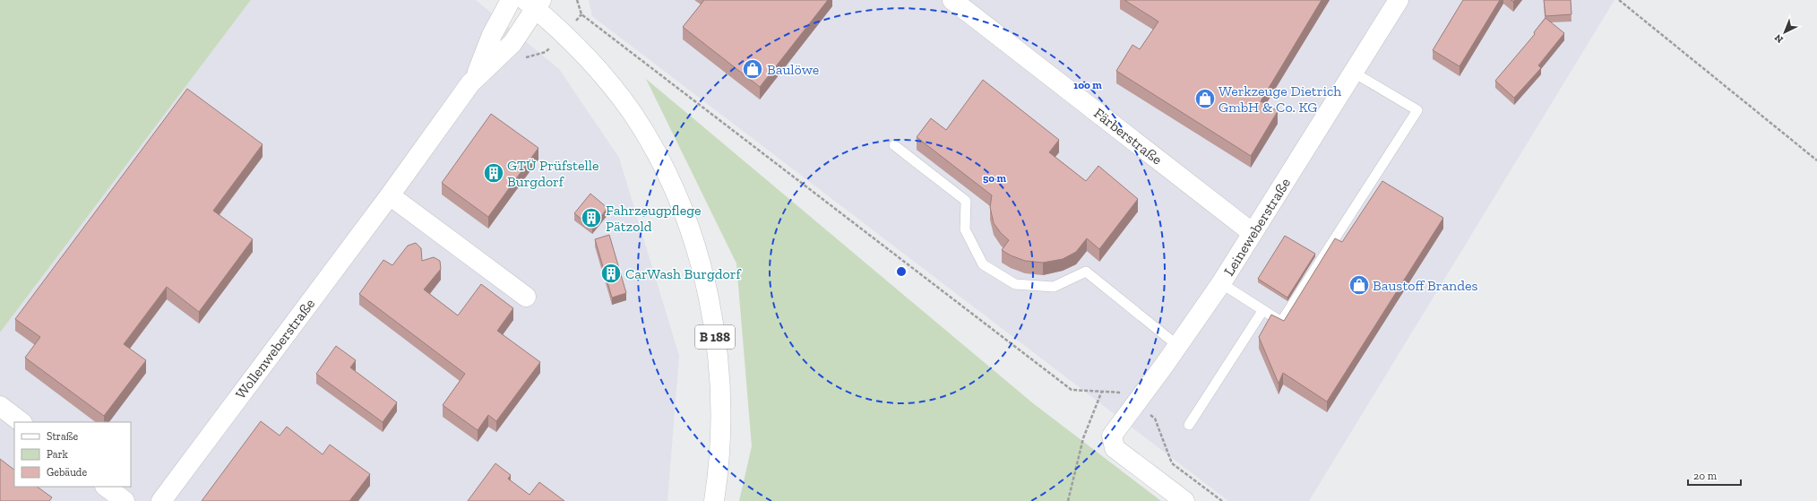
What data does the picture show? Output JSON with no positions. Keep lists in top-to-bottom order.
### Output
{
  "streets": {
    "street": [
      "Färberstraße",
      "Leineweberstraße",
      "B 188",
      "Wollenweberstraße"
    ]
  },
  "crossings": [
    ["Färberstraße", "Leineweberstraße"],
    ["B 188", "Wollenweberstraße"]
  ],
  "places": {
    "shop": ["Baulöwe", "Werkzeuge Dietrich GmbH & Co. KG", "Baustoff Brandes"],
    "building": ["GTÜ Prüfstelle Burgdorf", "Fahrzeugpflege Pätzold", "CarWash Burgdorf"]
  },
  "legend": ["Straße", "Park", "Gebäude"],
  "scale_bar": "20 m",
  "north": "bottom left",
  "rings": ["100 m", "50 m"]
}
